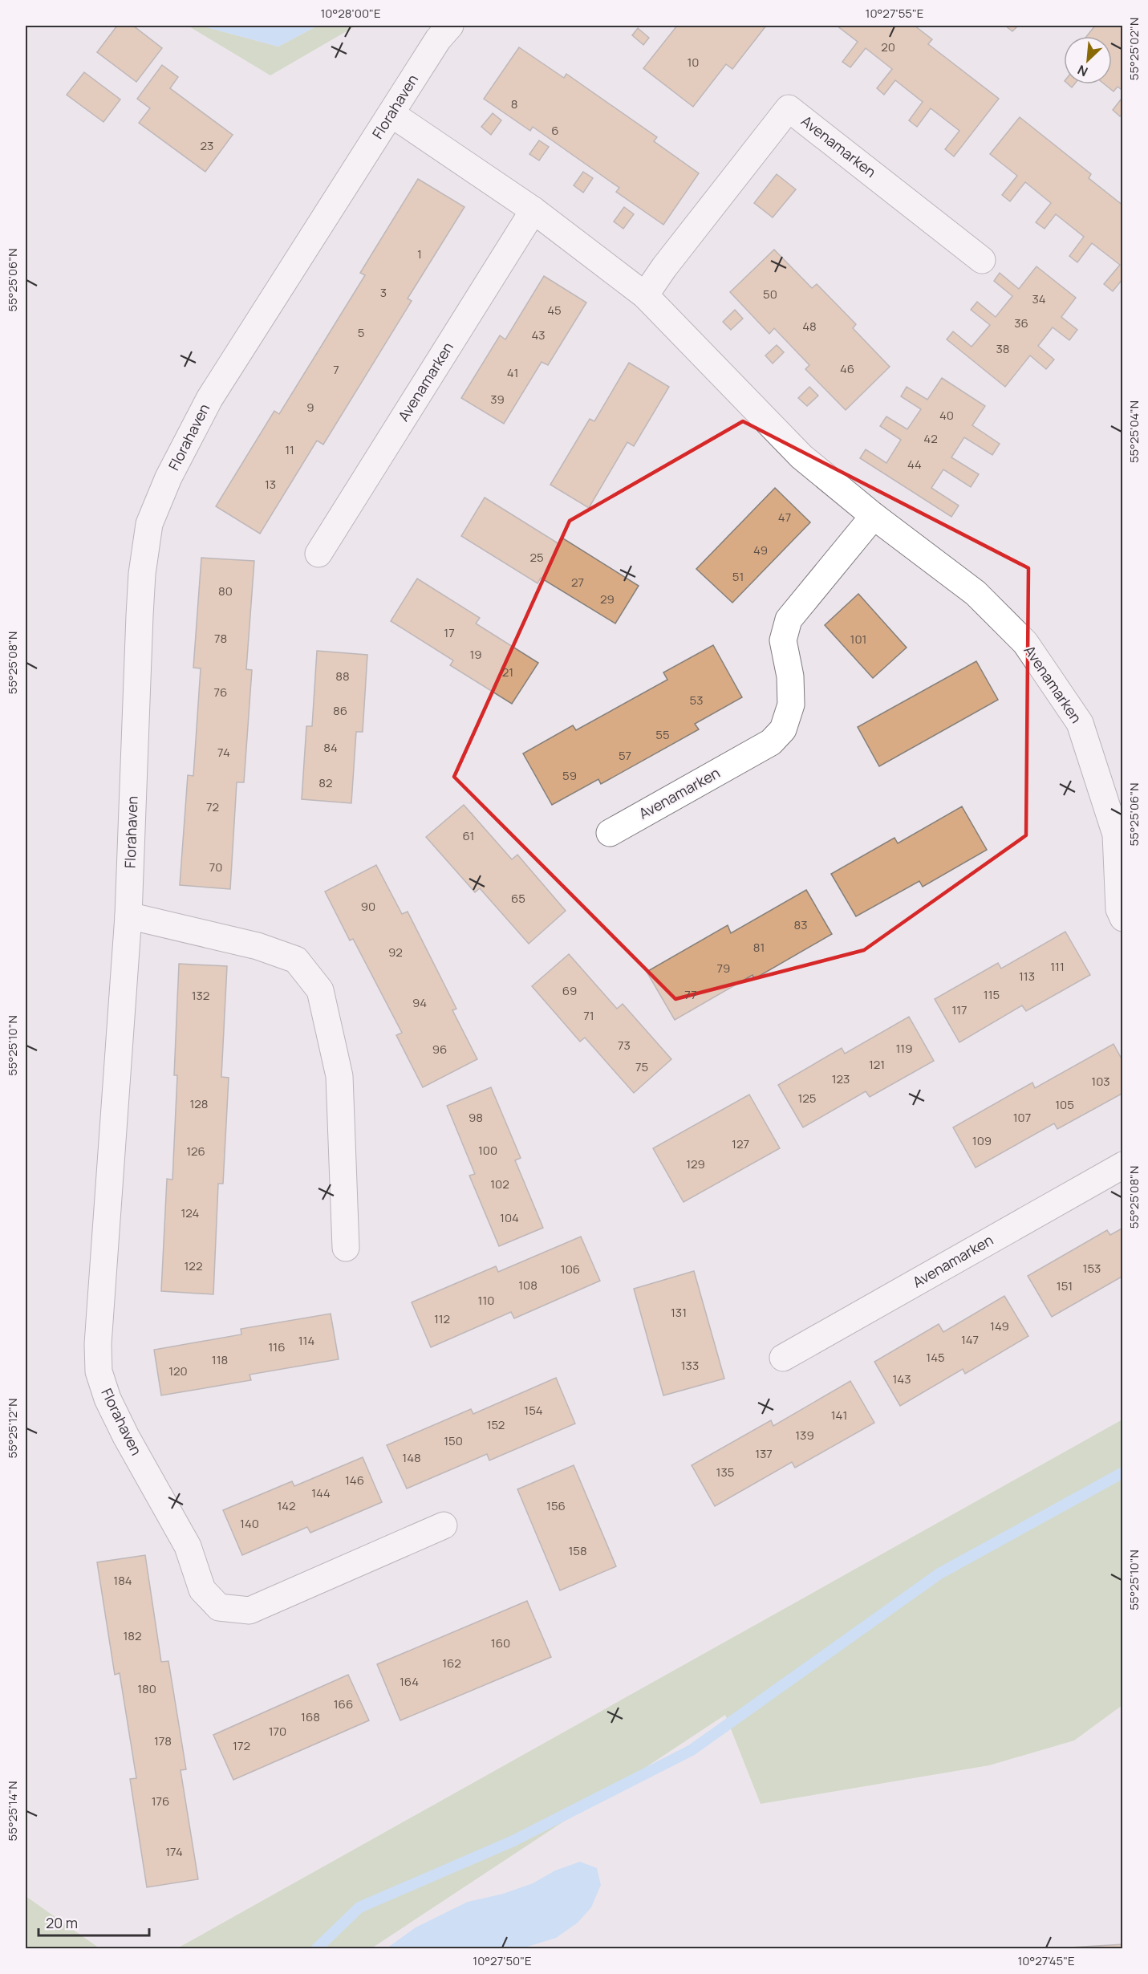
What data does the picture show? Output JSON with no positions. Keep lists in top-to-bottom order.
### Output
{
  "streets": {
    "street": ["Florahaven", "Avenamarken"]
  },
  "crossings": [
    ["Florahaven", "Avenamarken"]
  ],
  "house_numbers": [
    "20",
    "10",
    "8",
    "6",
    "23",
    "1",
    "3",
    "50",
    "34",
    "45",
    "36",
    "48",
    "5",
    "43",
    "38",
    "46",
    "7",
    "41",
    "39",
    "9",
    "40",
    "42",
    "11",
    "44",
    "13",
    "47",
    "49",
    "25",
    "51",
    "27",
    "80",
    "29",
    "17",
    "78",
    "101",
    "19",
    "21",
    "88",
    "76",
    "53",
    "86",
    "55",
    "84",
    "74",
    "57",
    "59",
    "82",
    "72",
    "61",
    "70",
    "65",
    "90",
    "83",
    "81",
    "92",
    "111",
    "79",
    "113",
    "69",
    "77",
    "115",
    "132",
    "94",
    "117",
    "71",
    "73",
    "119",
    "96",
    "121",
    "75",
    "123",
    "103",
    "125",
    "128",
    "105",
    "98",
    "107",
    "109",
    "127",
    "100",
    "126",
    "129",
    "102",
    "124",
    "104",
    "122",
    "153",
    "106",
    "108",
    "151",
    "110",
    "131",
    "112",
    "149",
    "147",
    "114",
    "116",
    "145",
    "118",
    "133",
    "120",
    "143",
    "154",
    "141",
    "152",
    "139",
    "150",
    "137",
    "148",
    "135",
    "146",
    "144",
    "142",
    "156",
    "140",
    "158",
    "184",
    "182",
    "160",
    "162",
    "164",
    "180",
    "166",
    "168",
    "170",
    "178",
    "172",
    "176",
    "174"
  ],
  "scale_bar": "20 m",
  "north": "bottom left",
  "coordinates": [
    "10°28'00\"E",
    "10°27'55\"E",
    "55°25'02\"N",
    "55°25'06\"N",
    "55°25'04\"N",
    "55°25'08\"N",
    "55°25'10\"N",
    "55°25'12\"N",
    "55°25'14\"N",
    "10°27'50\"E",
    "10°27'45\"E"
  ]
}
